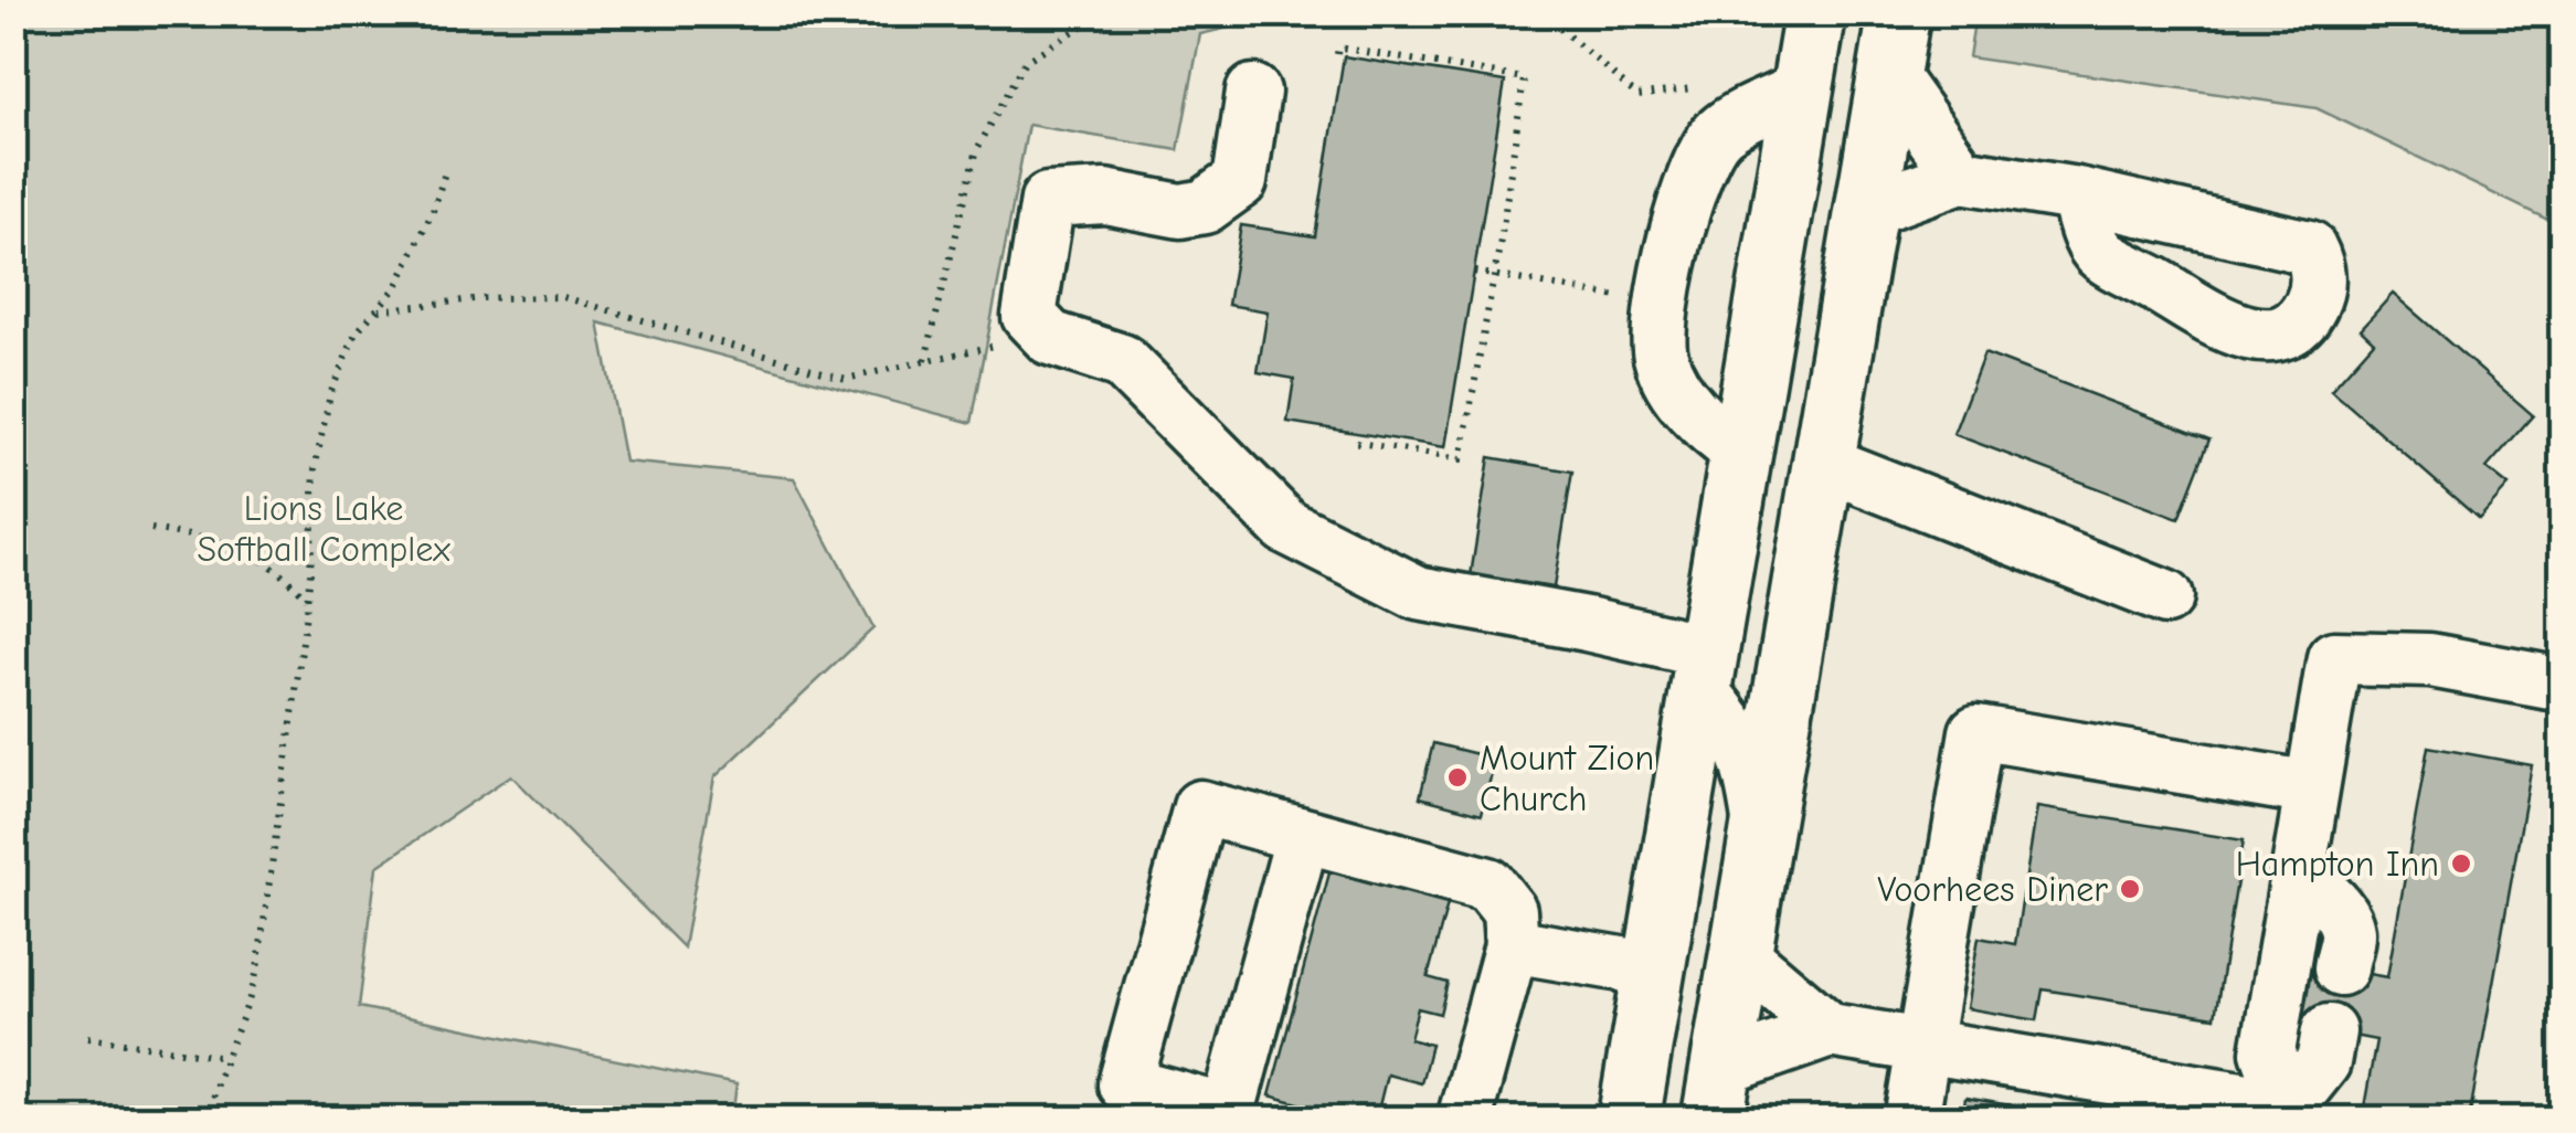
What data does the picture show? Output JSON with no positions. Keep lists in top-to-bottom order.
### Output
{
  "parks": ["Lions Lake Softball Complex"],
  "places": ["Mount Zion Church", "Hampton Inn", "Voorhees Diner"]
}
